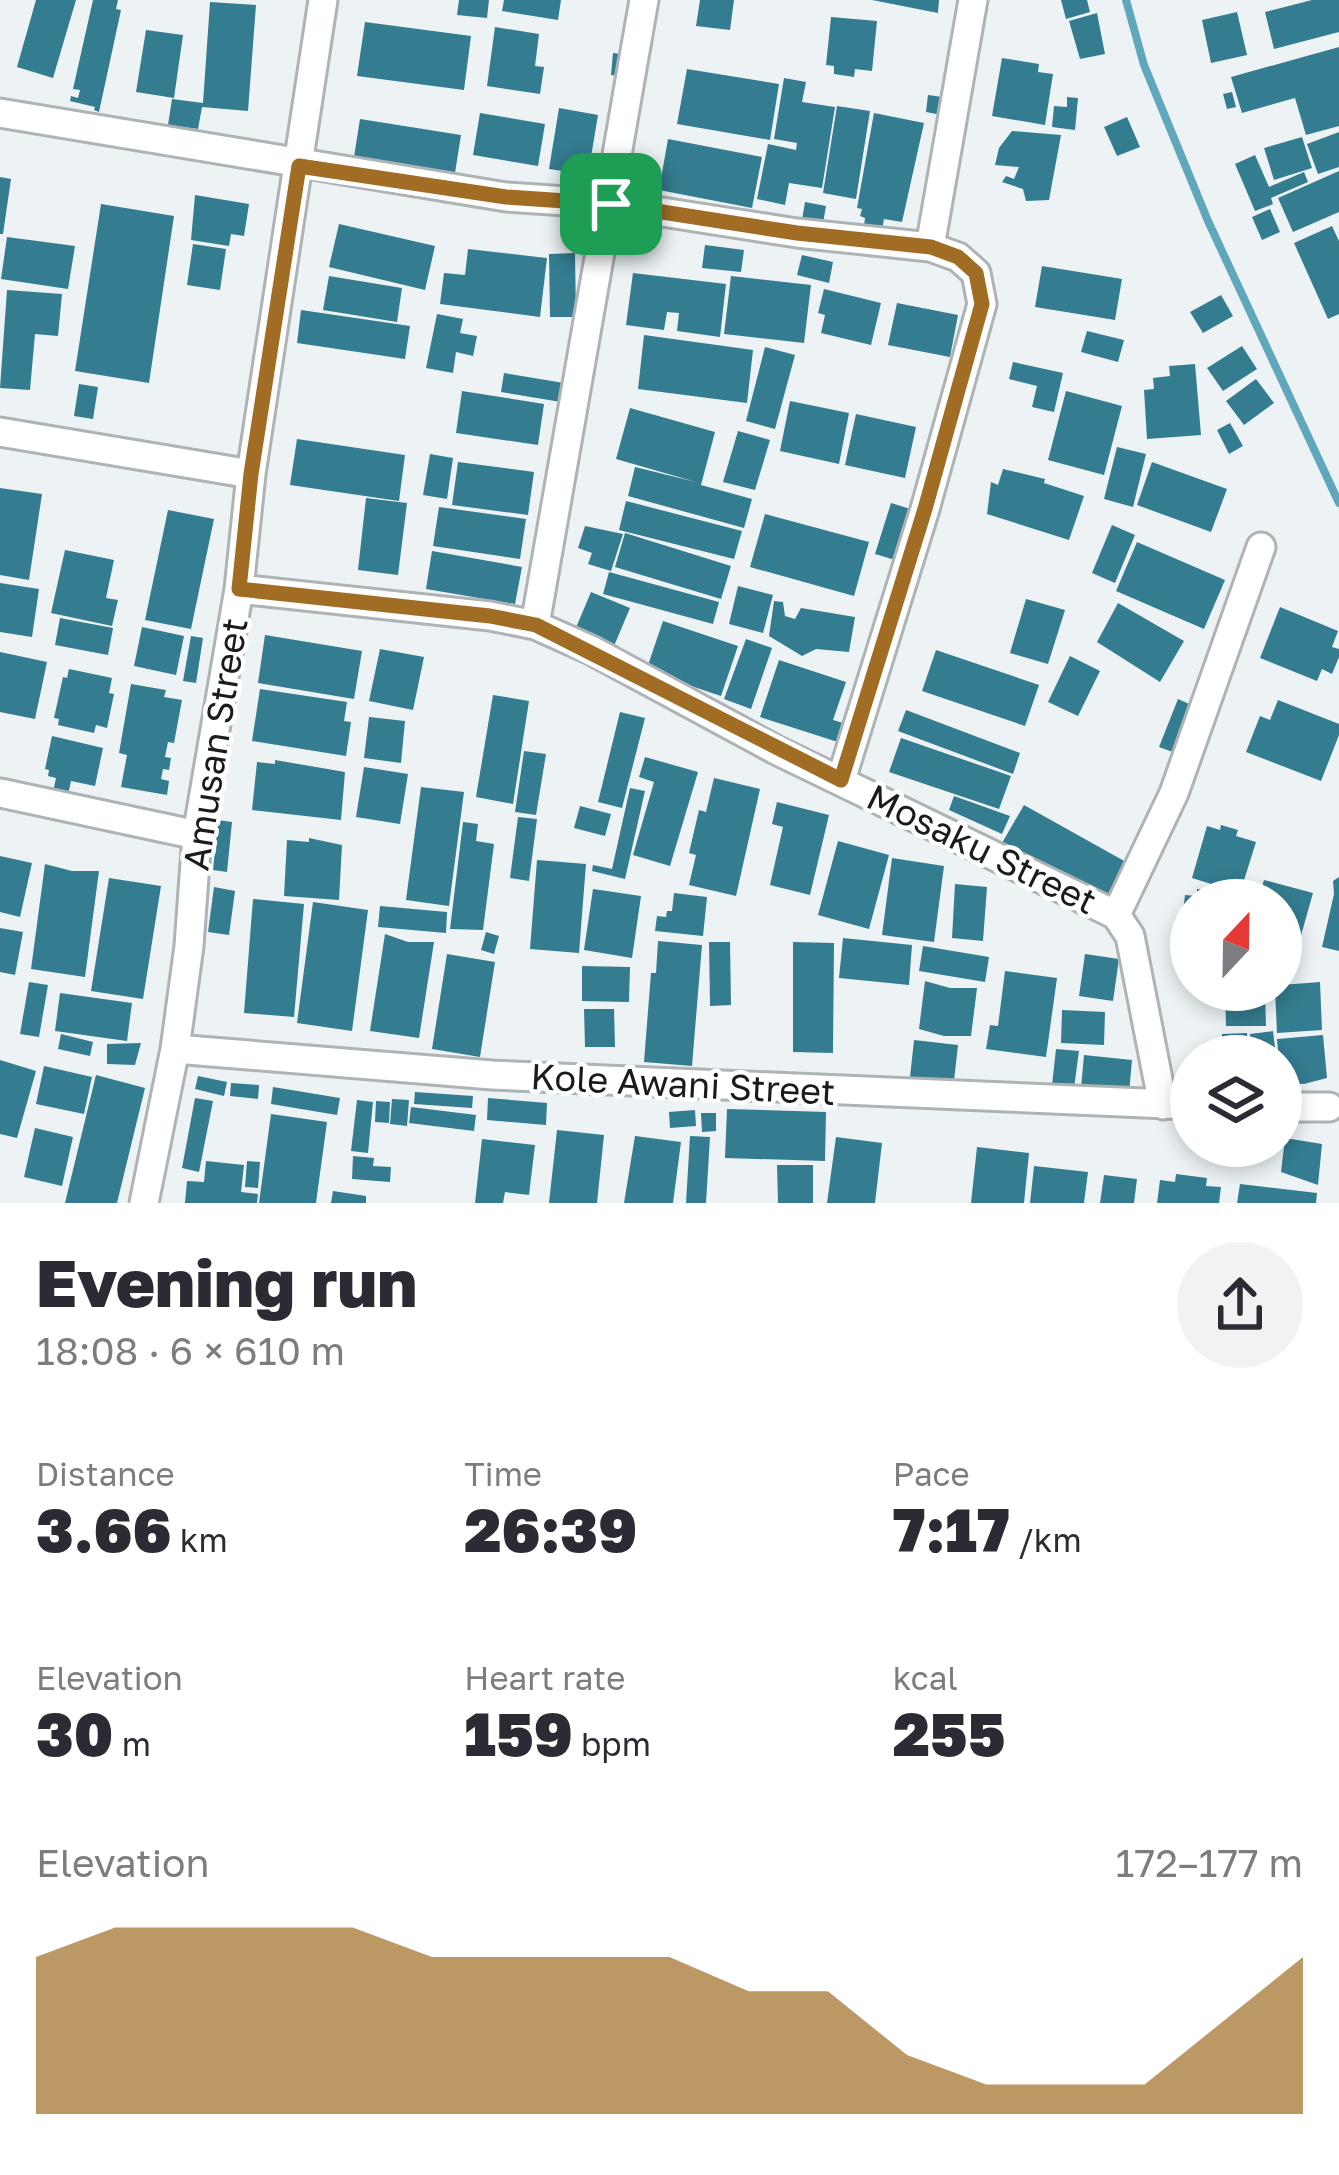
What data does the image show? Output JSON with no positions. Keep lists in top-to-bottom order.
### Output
{
  "streets": {
    "street": ["Amusan Street", "Mosaku Street", "Kole Awani Street"]
  },
  "crossings": [
    ["Amusan Street", "Mosaku Street"],
    ["Amusan Street", "Kole Awani Street"]
  ],
  "north": "top",
  "page": {
    "heading": ["Evening run", "18:08 · 6 × 610 m"],
    "stats": [
      ["Distance", "3.66 km"],
      ["Time", "26:39"],
      ["Pace", "7:17 /km"],
      ["Elevation", "30 m"],
      ["Heart rate", "159 bpm"],
      ["kcal", "255"]
    ],
    "chart": ["Elevation", "172–177 m"]
  }
}
